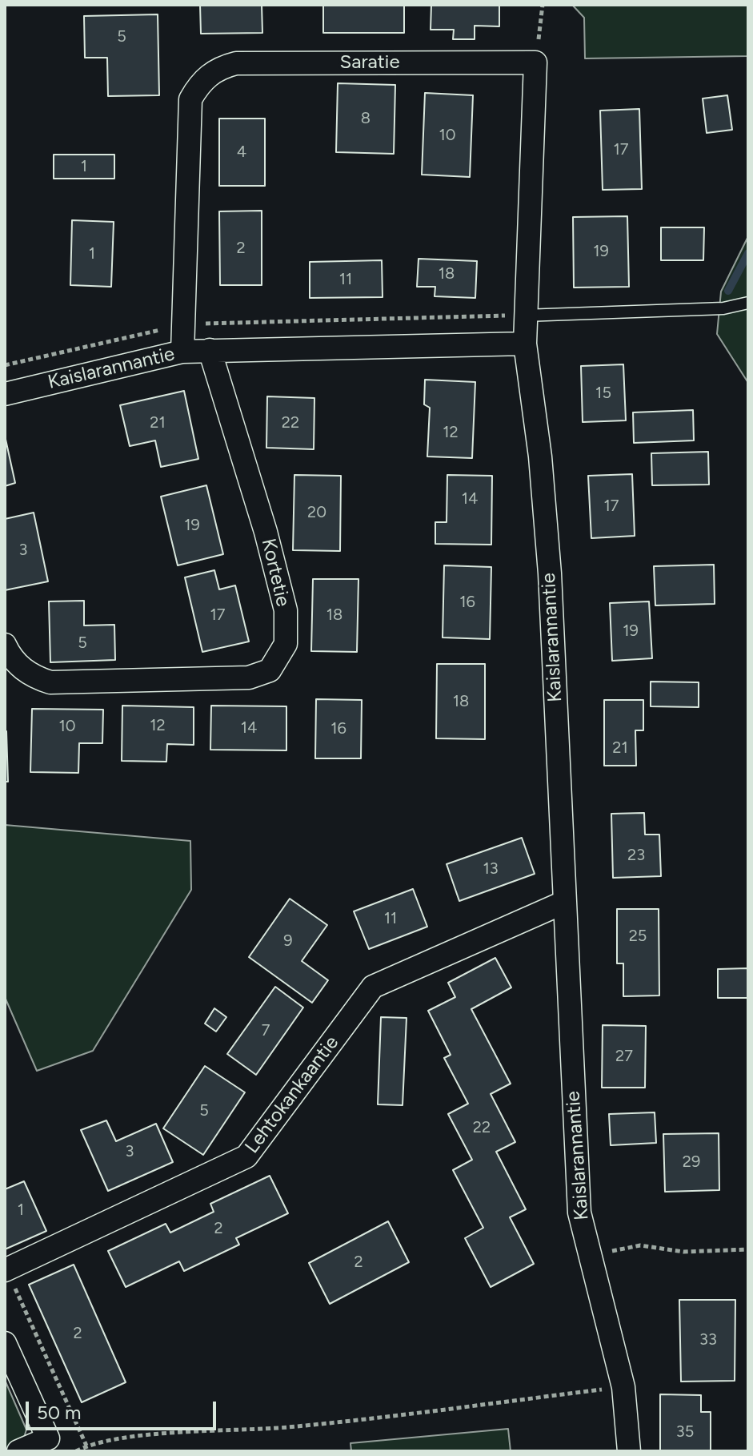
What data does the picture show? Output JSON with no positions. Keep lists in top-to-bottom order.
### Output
{
  "streets": {
    "street": [
      "Saratie",
      "Kaislarannantie",
      "Kortetie",
      "Lehtokankaantie"
    ]
  },
  "crossings": [
    ["Saratie", "Kaislarannantie"],
    ["Kaislarannantie", "Kortetie"],
    ["Kaislarannantie", "Lehtokankaantie"]
  ],
  "house_numbers": [
    "5",
    "8",
    "10",
    "17",
    "4",
    "1",
    "2",
    "19",
    "1",
    "18",
    "11",
    "15",
    "21",
    "22",
    "12",
    "14",
    "17",
    "20",
    "19",
    "3",
    "16",
    "17",
    "18",
    "19",
    "5",
    "18",
    "12",
    "10",
    "14",
    "16",
    "21",
    "23",
    "13",
    "11",
    "25",
    "9",
    "7",
    "27",
    "5",
    "22",
    "3",
    "29",
    "1",
    "2",
    "2",
    "2",
    "33",
    "35"
  ],
  "scale_bar": "50 m"
}
